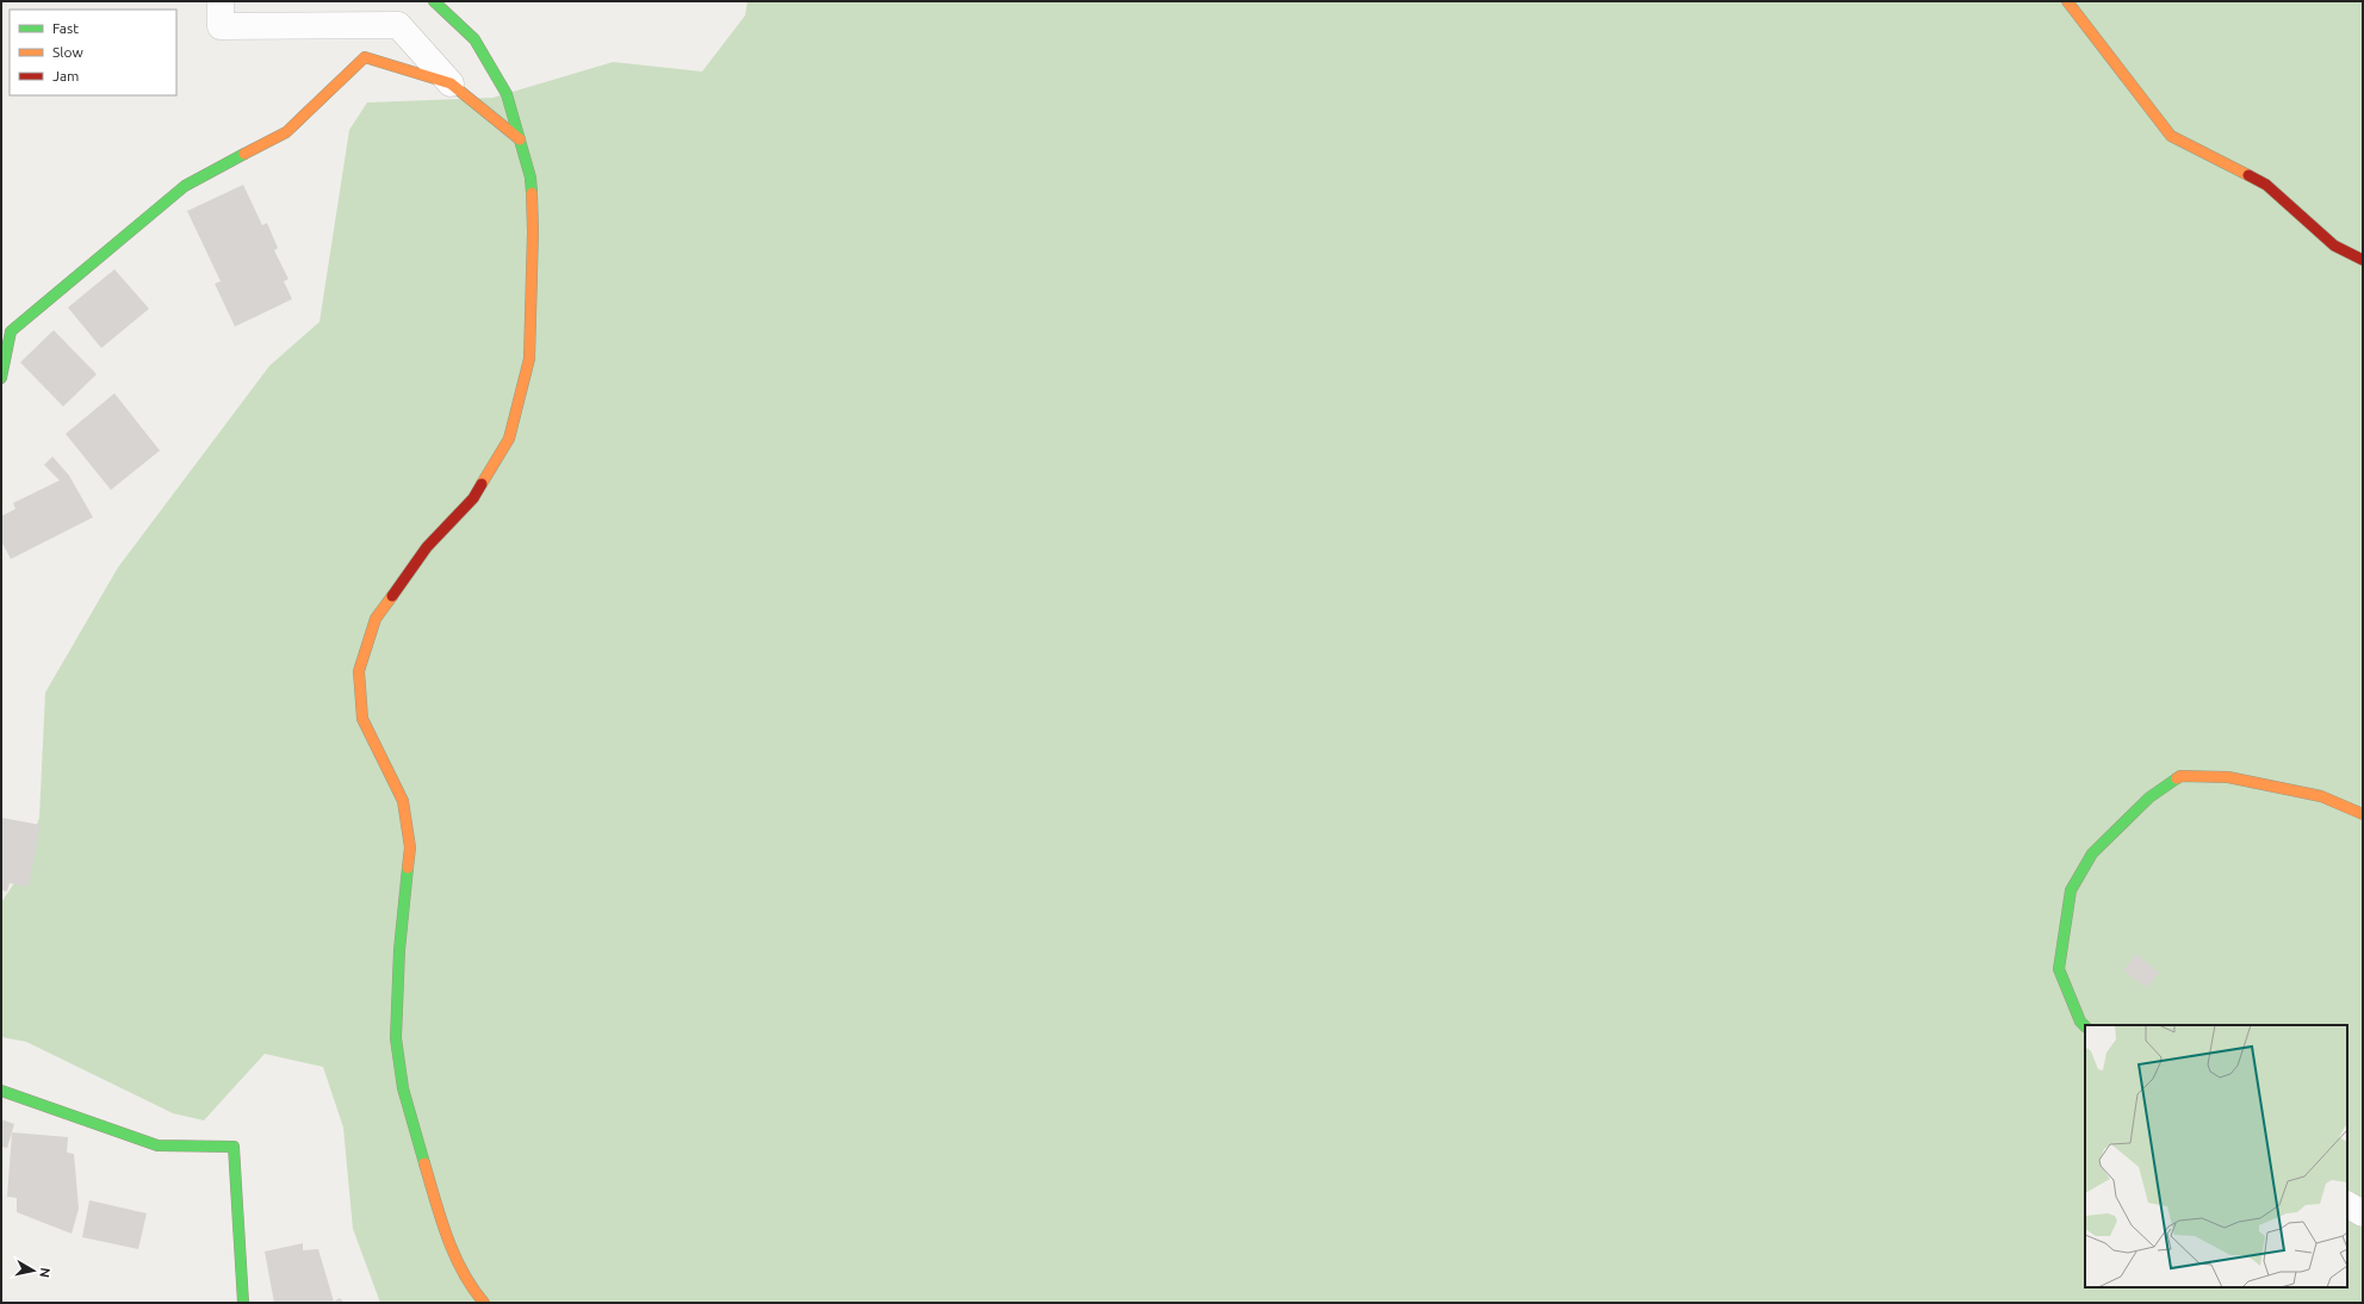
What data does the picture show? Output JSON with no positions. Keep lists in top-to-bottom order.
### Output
{
  "legend": ["Fast", "Slow", "Jam"],
  "north": "right"
}
